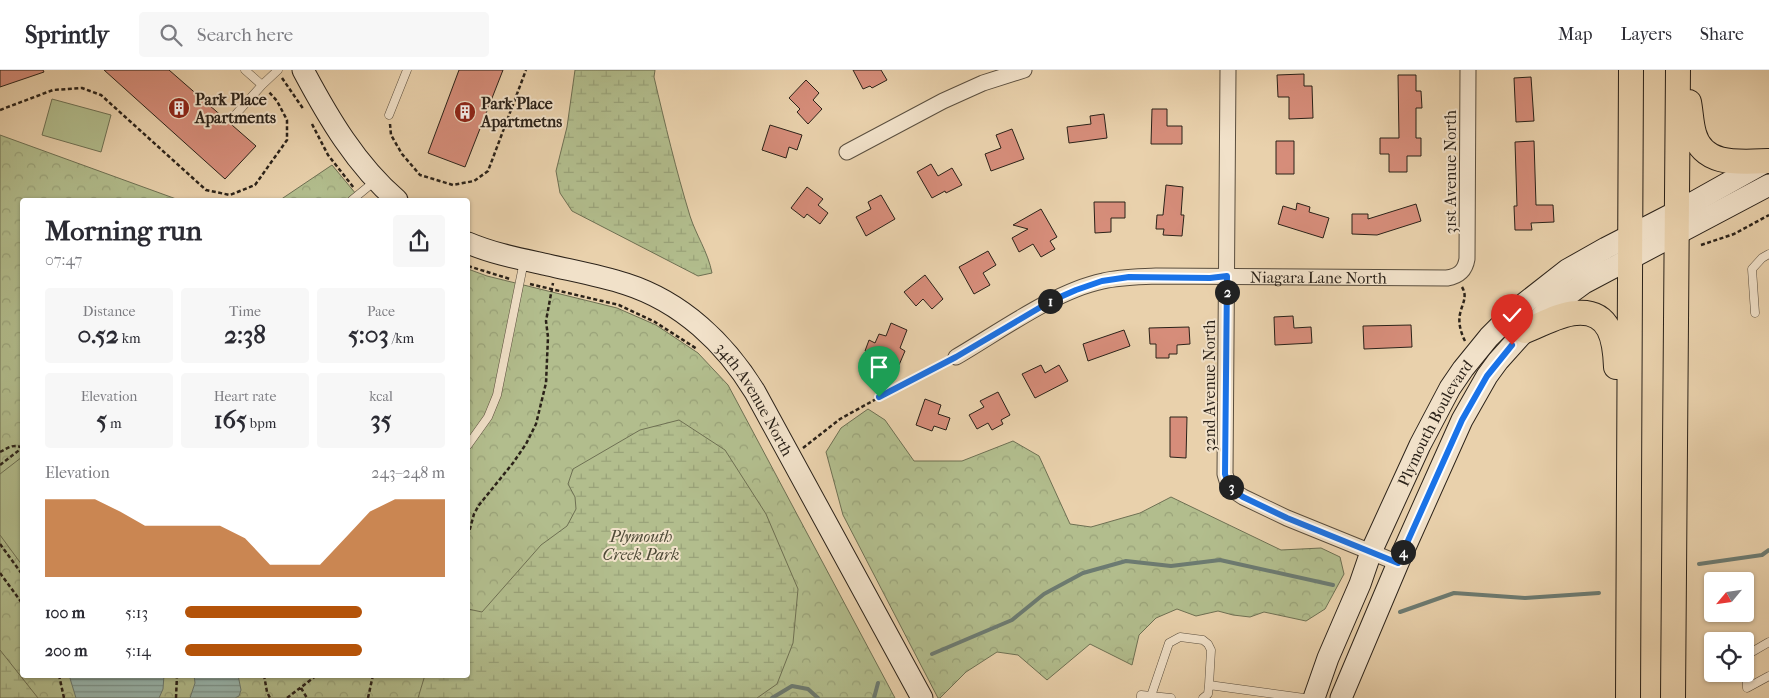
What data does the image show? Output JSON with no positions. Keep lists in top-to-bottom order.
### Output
{
  "streets": {
    "street": [
      "31st Avenue North",
      "Niagara Lane North",
      "32nd Avenue North",
      "34th Avenue North",
      "Plymouth Boulevard"
    ]
  },
  "crossings": [
    ["31st Avenue North", "Niagara Lane North"],
    ["Niagara Lane North", "32nd Avenue North"],
    ["32nd Avenue North", "Plymouth Boulevard"]
  ],
  "parks": ["Plymouth Creek Park"],
  "places": {
    "building": ["Park Place Apartments", "Park Place Apartmetns"]
  },
  "north": "bottom left",
  "page": {
    "header": "Sprintly",
    "search": "Search here",
    "nav": ["Map", "Layers", "Share"],
    "heading": ["Morning run", "07:47"],
    "pins": [
      "2",
      "1",
      "3",
      "4"
    ],
    "stats": [
      ["Distance", "0.52 km"],
      ["Time", "2:38"],
      ["Pace", "5:03 /km"],
      ["Elevation", "5 m"],
      ["Heart rate", "165 bpm"],
      ["kcal", "35"]
    ],
    "chart": ["Elevation", "243–248 m"],
    "list": [
      {
        "name": "100 m",
        "note": "5:13"
      },
      {
        "name": "200 m",
        "note": "5:14"
      }
    ]
  }
}
